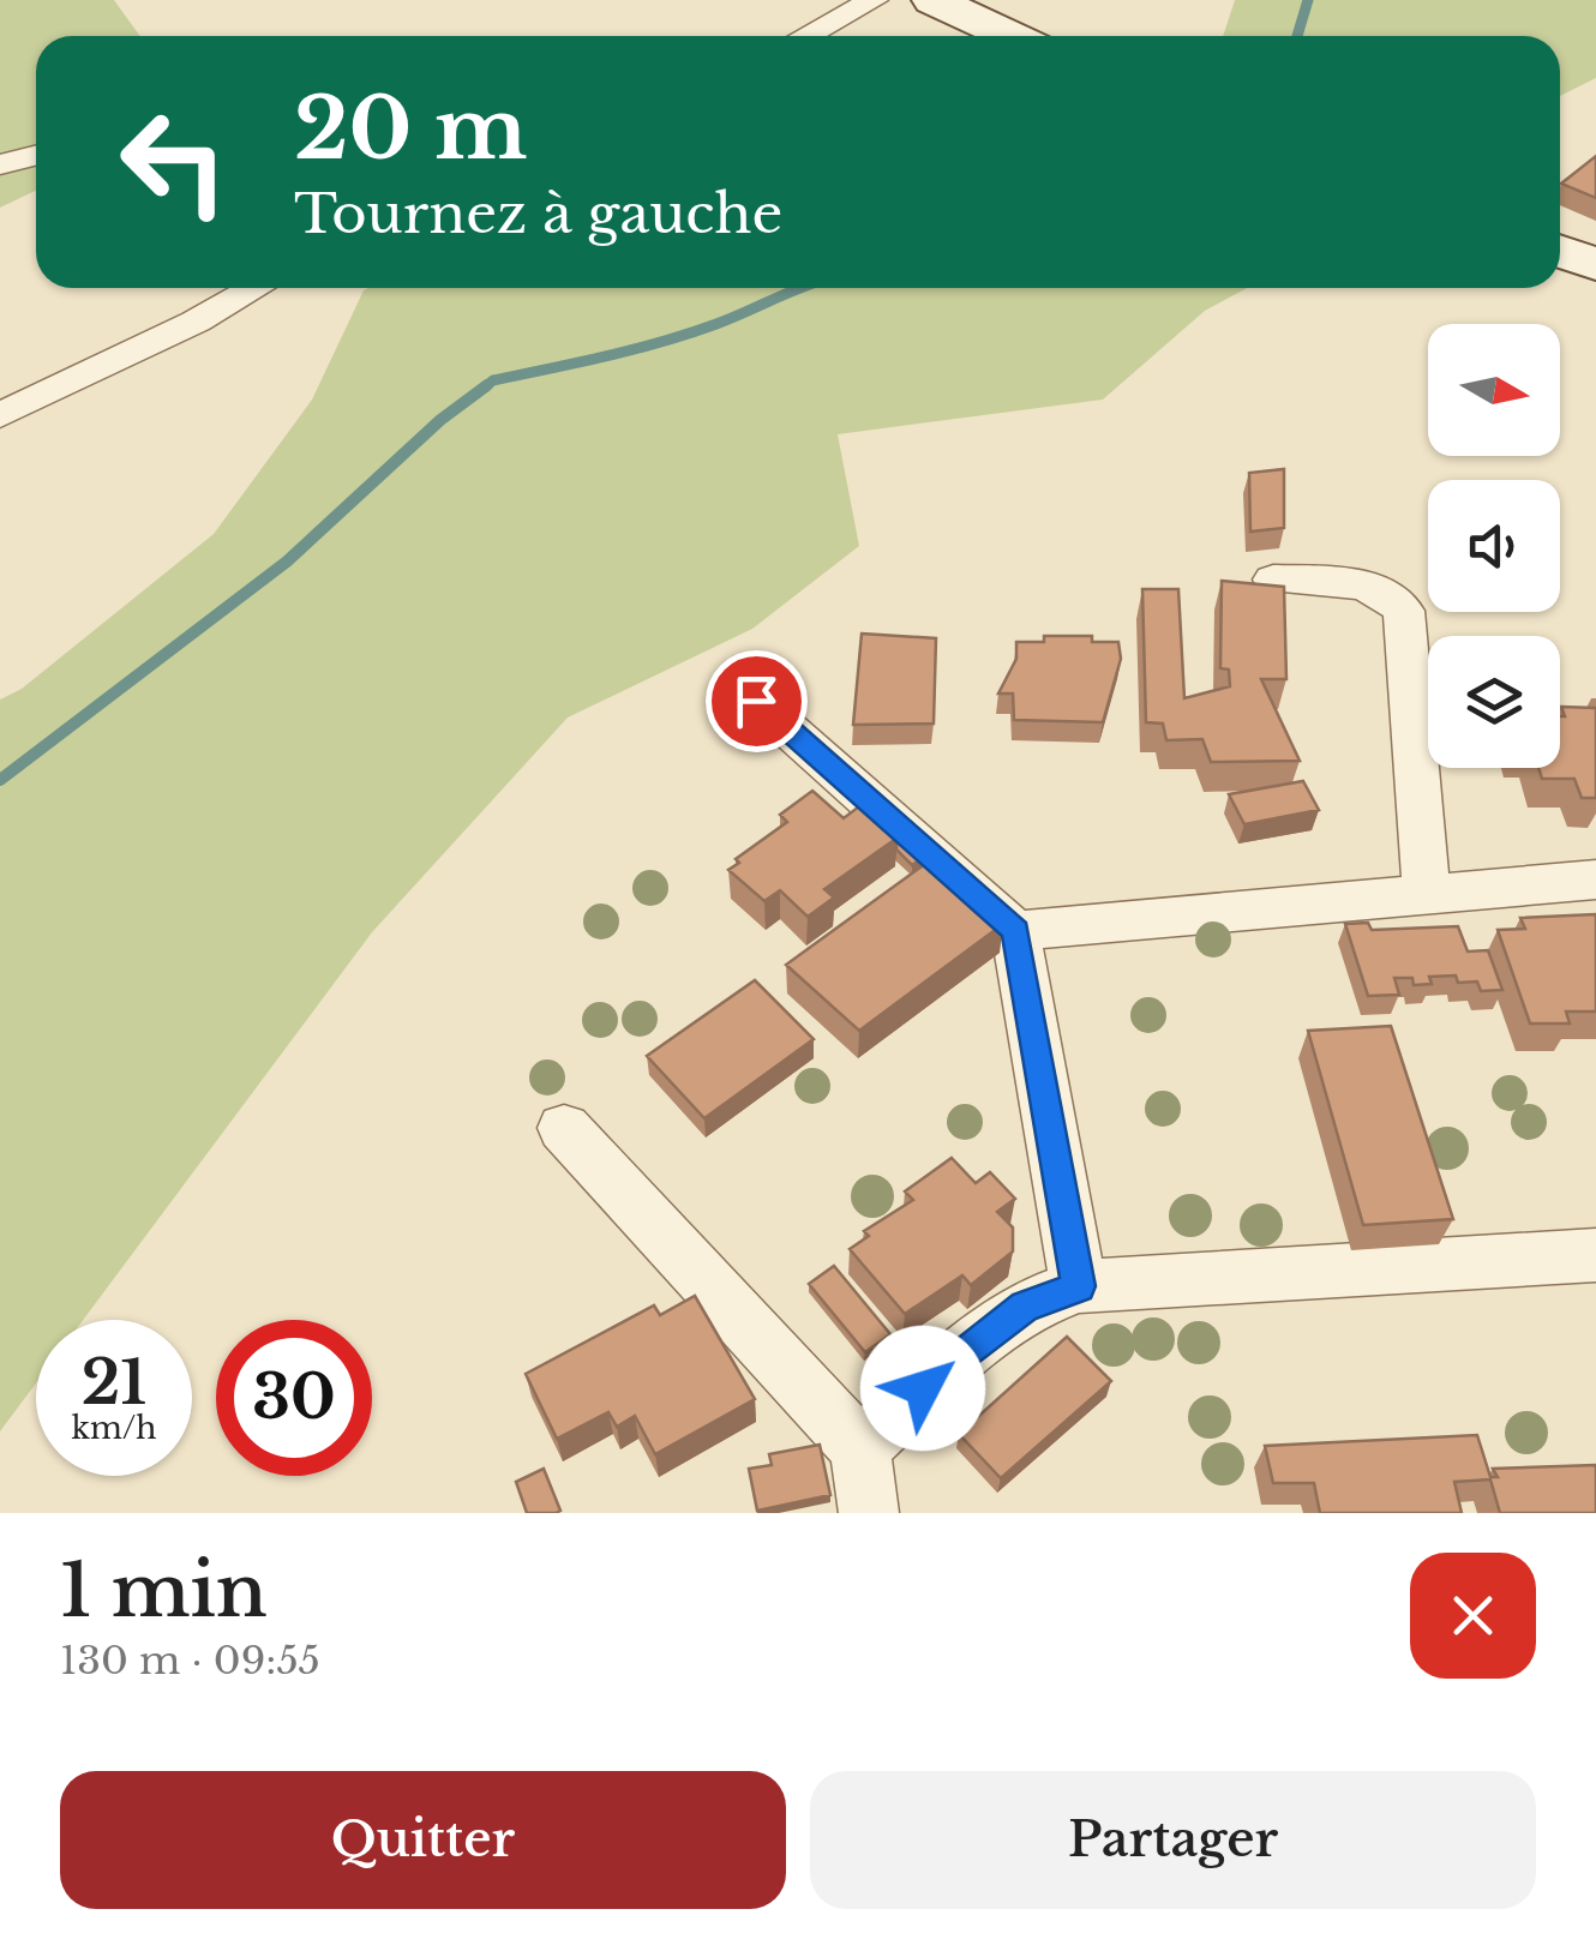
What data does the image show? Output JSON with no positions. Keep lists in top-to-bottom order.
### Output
{
  "north": "right",
  "page": {
    "turn": ["20 m", "Tournez à gauche"],
    "speed": "21 km/h",
    "limit": "30",
    "heading": ["1 min", "130 m · 09:55"],
    "buttons": ["Quitter", "Partager"]
  }
}
